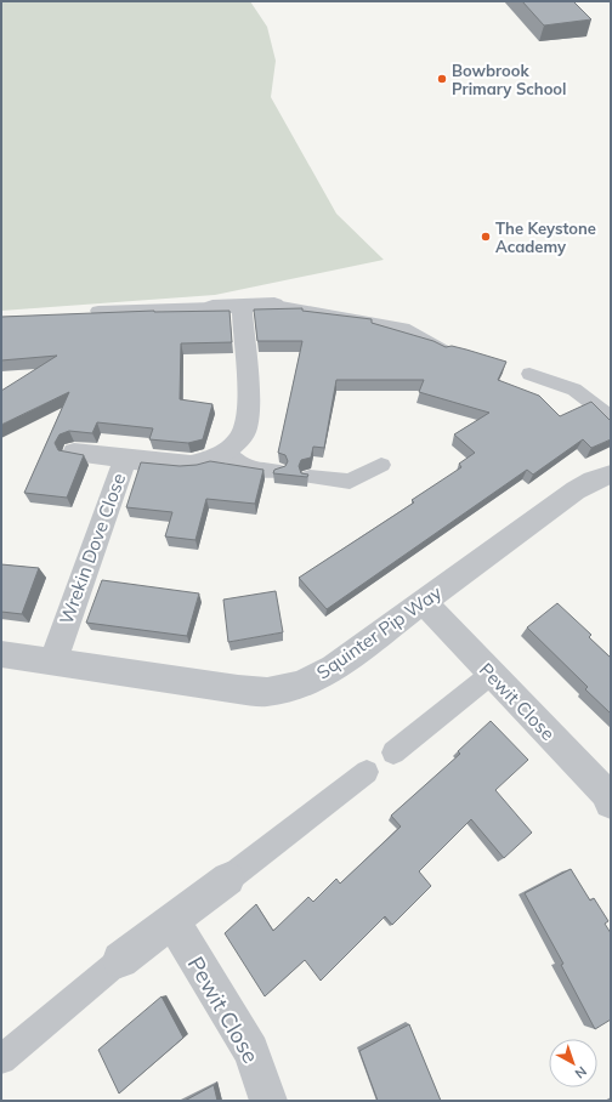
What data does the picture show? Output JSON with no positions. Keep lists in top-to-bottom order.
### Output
{
  "streets": {
    "street": ["Wrekin Dove Close", "Squinter Pip Way", "Pewit Close"]
  },
  "crossings": [
    ["Wrekin Dove Close", "Squinter Pip Way"],
    ["Squinter Pip Way", "Pewit Close"]
  ],
  "places": ["Bowbrook Primary School", "The Keystone Academy"],
  "north": "bottom right"
}
